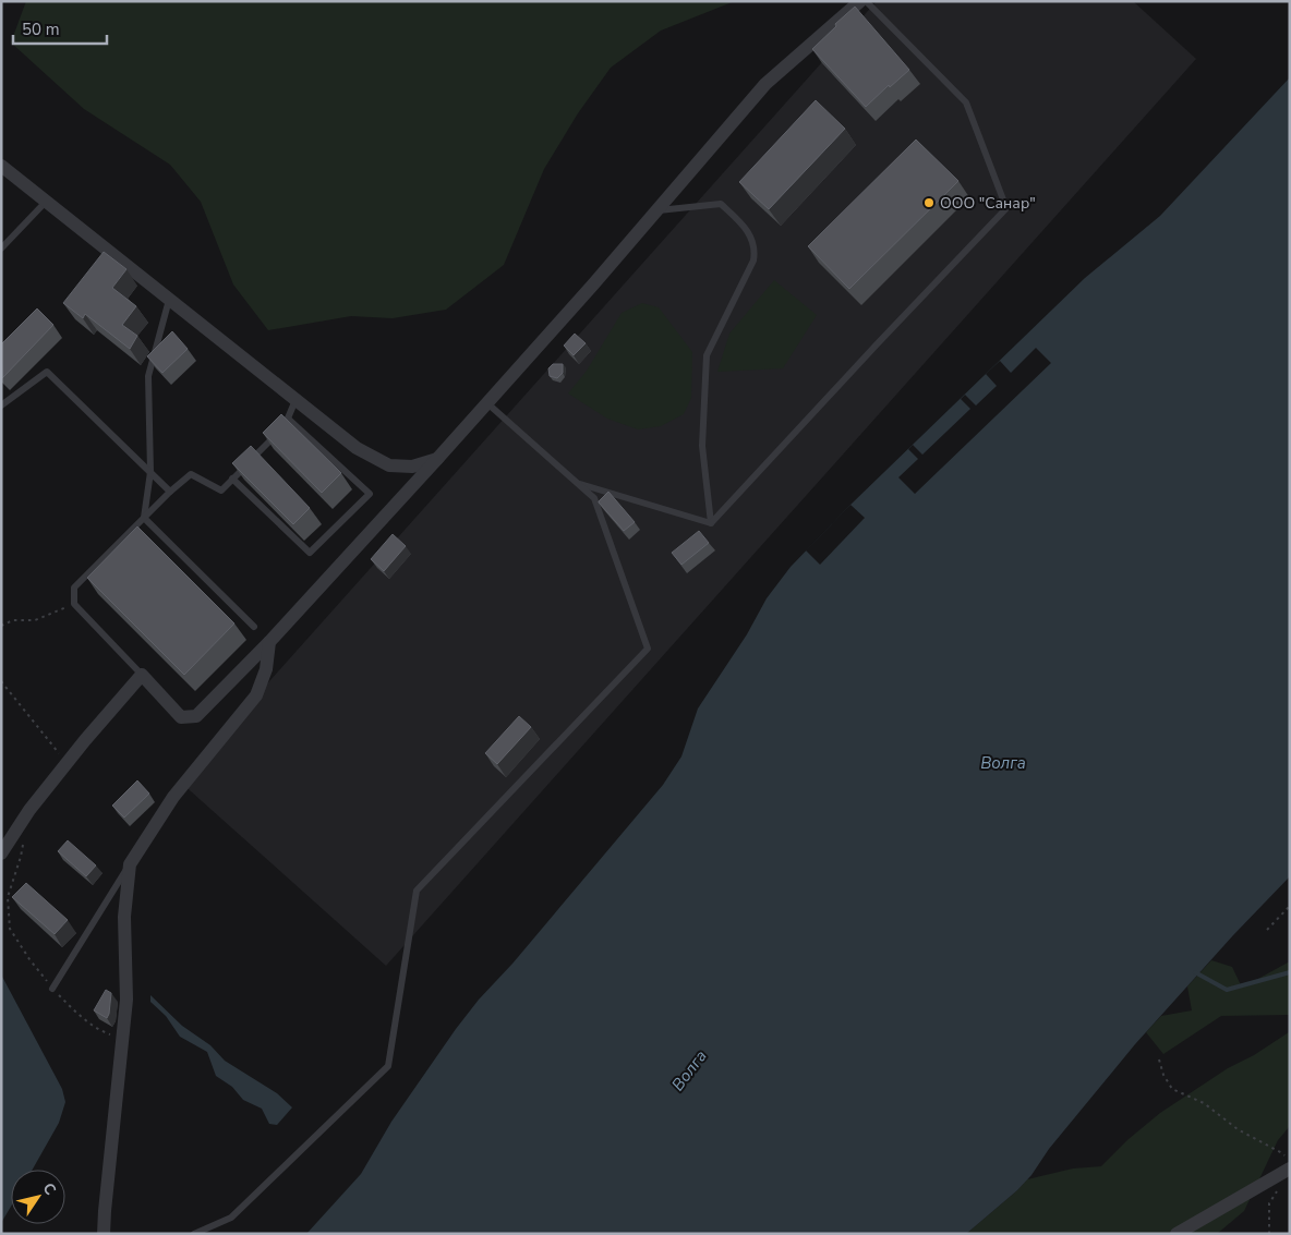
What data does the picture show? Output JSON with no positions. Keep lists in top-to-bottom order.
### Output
{
  "water": ["Волга"],
  "places": ["ООО \"Санар\""],
  "scale_bar": "50 m",
  "north": "top right"
}
